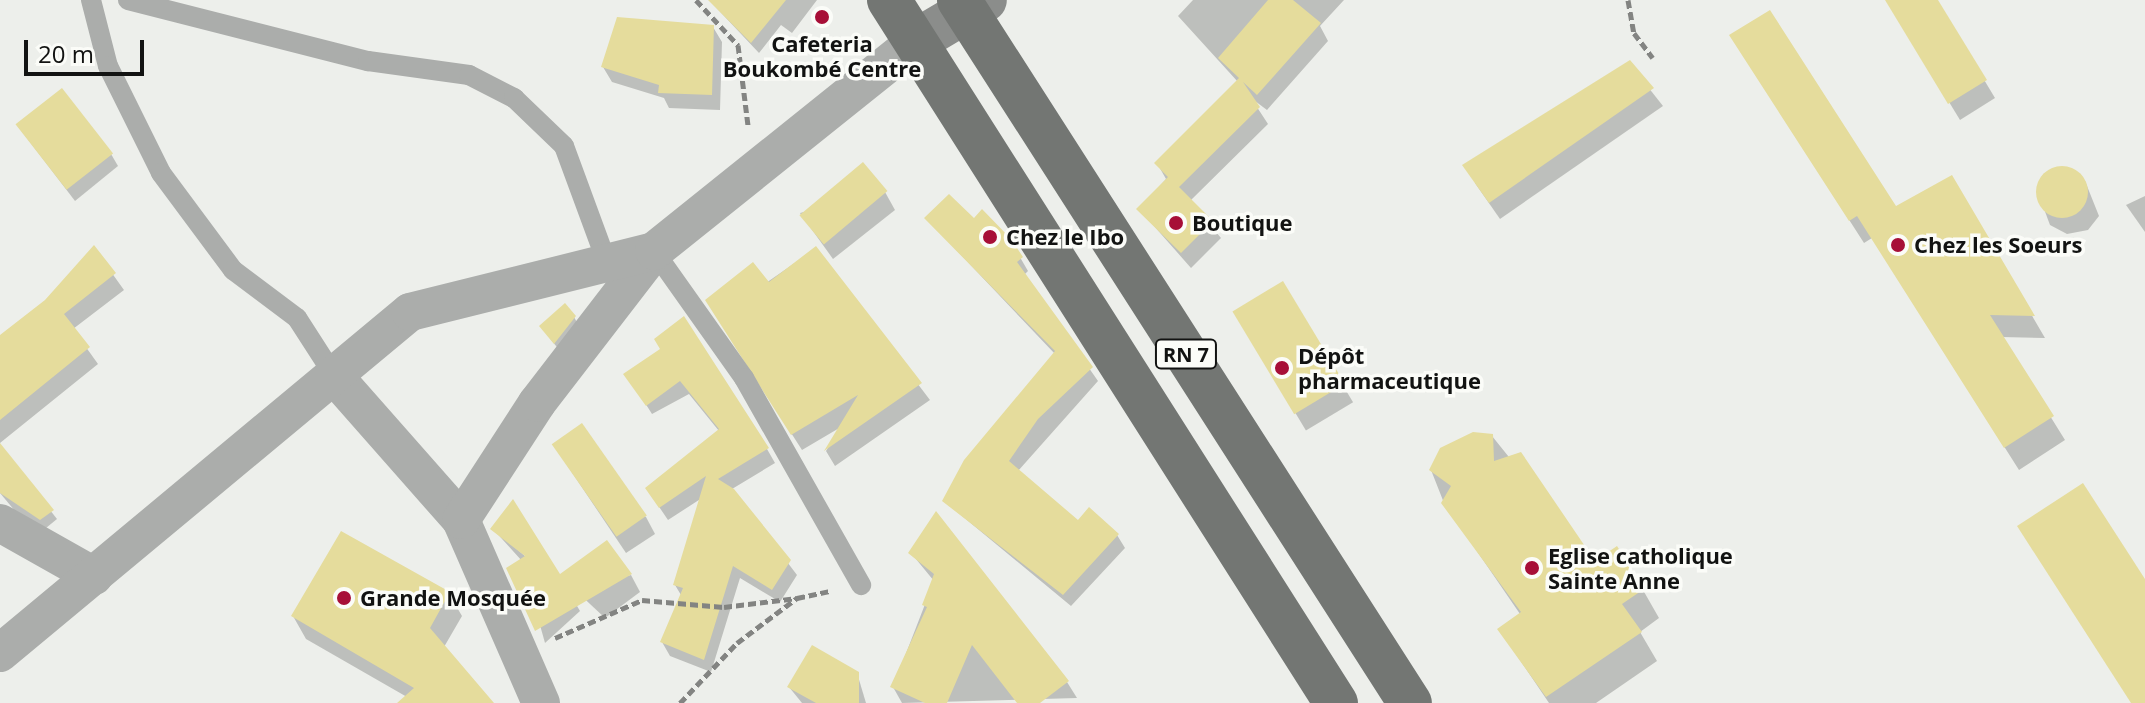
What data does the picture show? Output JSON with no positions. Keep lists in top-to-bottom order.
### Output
{
  "streets": {
    "main road": ["RN 7"]
  },
  "places": [
    "Cafeteria Boukombé Centre",
    "Boutique",
    "Chez le Ibo",
    "Chez les Soeurs",
    "Dépôt pharmaceutique",
    "Eglise catholique Sainte Anne",
    "Grande Mosquée"
  ],
  "scale_bar": "20 m"
}
